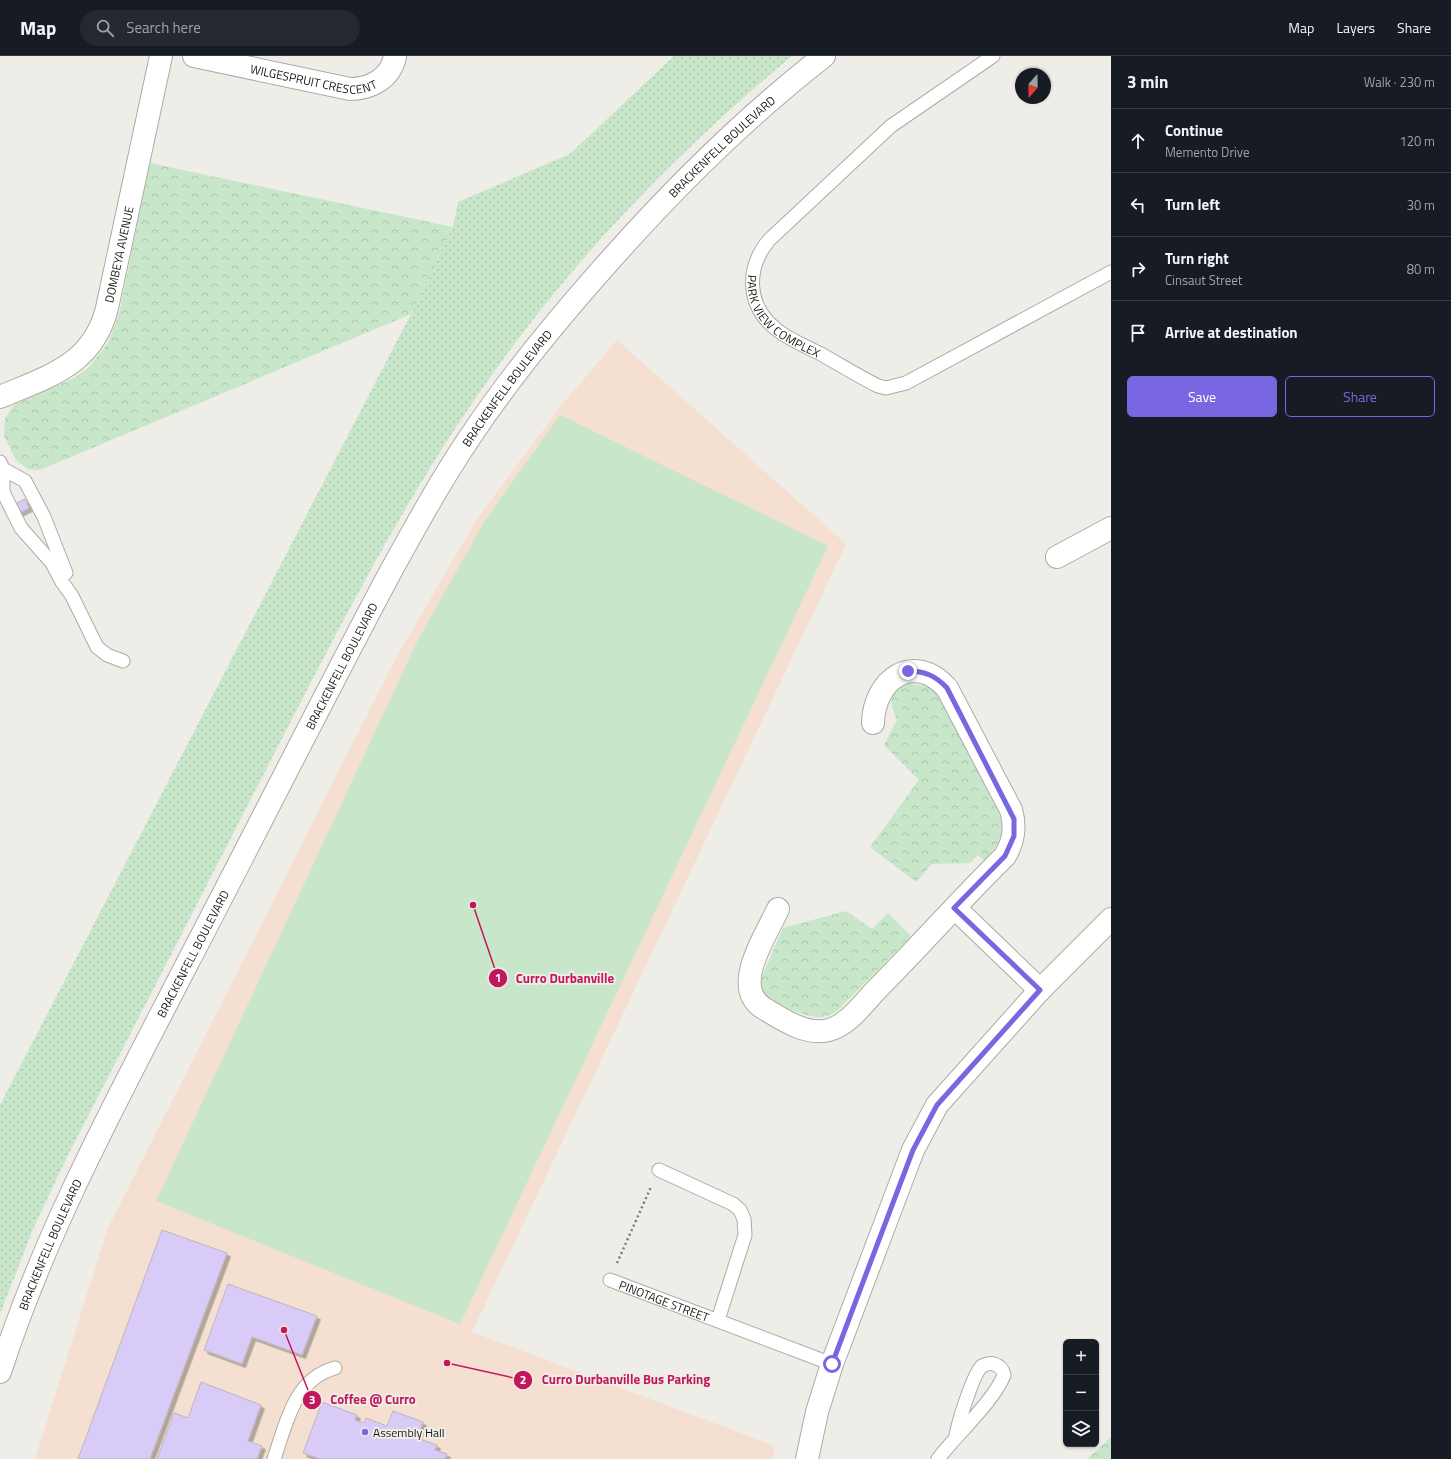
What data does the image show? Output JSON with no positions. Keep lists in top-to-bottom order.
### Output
{
  "streets": {
    "street": ["WILGESPRUIT CRESCENT", "BRACKENFELL BOULEVARD", "DOMBEYA AVENUE"],
    "lane": ["PARK VIEW COMPLEX", "PINOTAGE STREET"]
  },
  "places": [
    "Curro Durbanville",
    "Coffee @ Curro",
    "Curro Durbanville Bus Parking",
    "Assembly Hall"
  ],
  "north": "bottom",
  "page": {
    "header": "Map",
    "search": "Search here",
    "nav": ["Map", "Layers", "Share"],
    "heading": ["3 min", "Walk · 230 m"],
    "list": [
      ["Continue", "Memento Drive", "120 m"],
      ["Turn left", "30 m"],
      ["Turn right", "Cinsaut Street", "80 m"],
      "Arrive at destination"
    ],
    "buttons": ["Save", "Share"],
    "map_buttons": ["+", "−"]
  }
}
